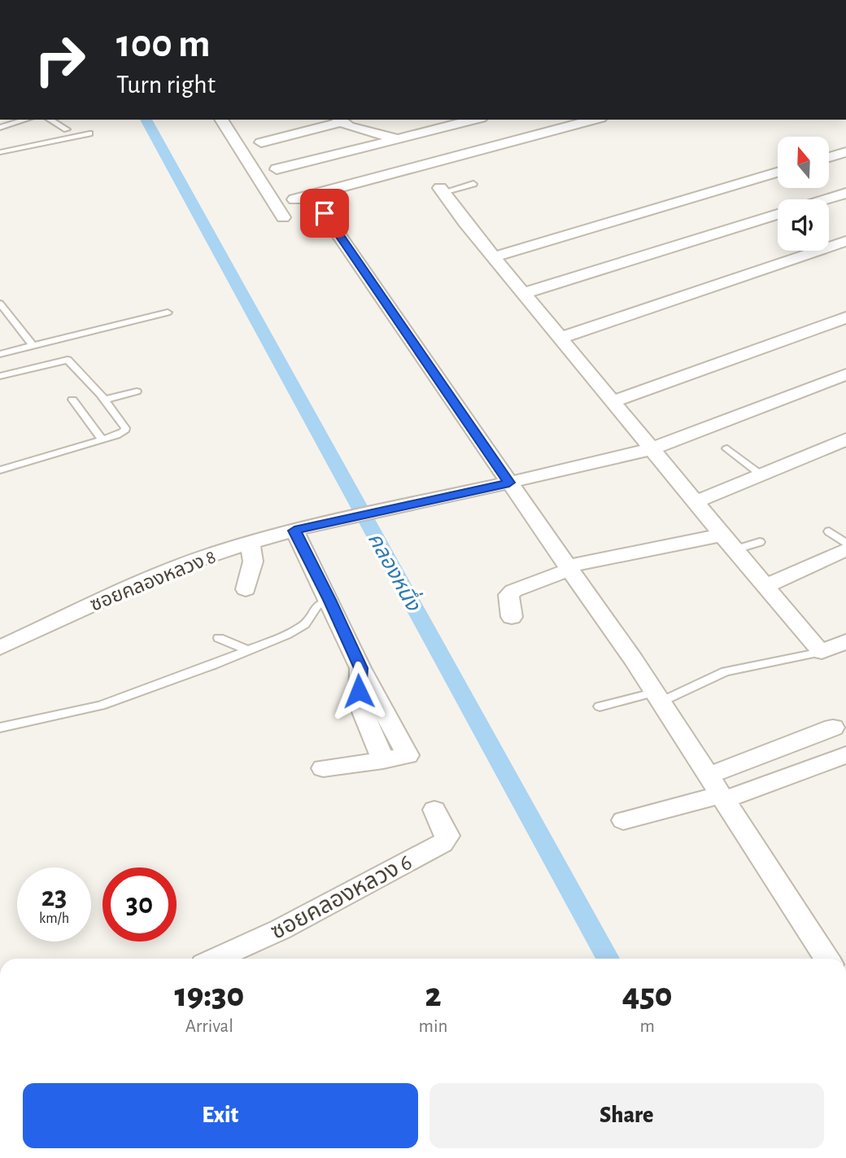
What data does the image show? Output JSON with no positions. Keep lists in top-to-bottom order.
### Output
{
  "streets": {
    "street": ["ซอยคลองหลวง 8", "ซอยคลองหลวง 6"]
  },
  "water": ["คลองหนึ่ง"],
  "north": "top",
  "page": {
    "turn": ["100 m", "Turn right"],
    "speed": "23 km/h",
    "limit": "30",
    "eta": [
      "19:30",
      "Arrival",
      "2",
      "min",
      "450",
      "m"
    ],
    "buttons": ["Exit", "Share"]
  }
}
